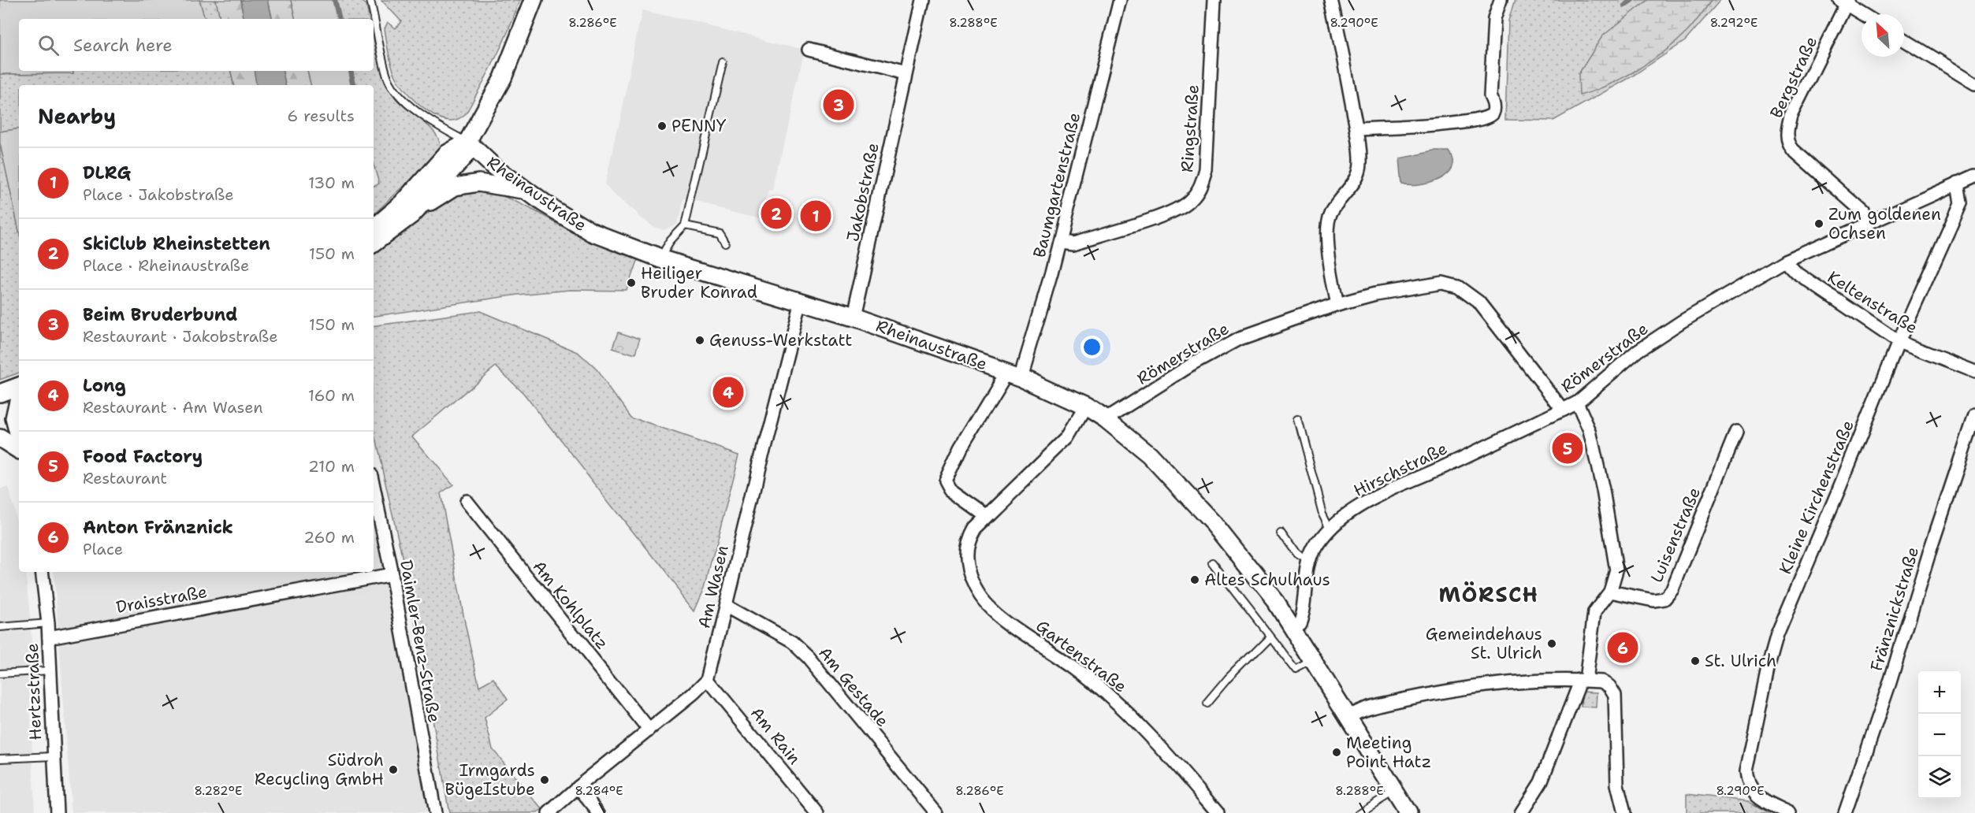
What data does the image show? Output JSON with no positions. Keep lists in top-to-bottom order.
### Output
{
  "streets": {
    "street": [
      "Bergstraße",
      "Ringstraße",
      "Baumgartenstraße",
      "Jakobstraße",
      "Rheinaustraße",
      "Keltenstraße",
      "Römerstraße",
      "Hirschstraße",
      "Kleine Kirchenstraße",
      "Luisenstraße",
      "Am Wasen",
      "Draisstraße",
      "Am Kohlplatz",
      "Fränznickstraße",
      "Daimler-Benz-Straße",
      "Gartenstraße",
      "Am Gestade",
      "Hertzstraße",
      "Am Rain"
    ]
  },
  "crossings": [
    ["Bergstraße", "Römerstraße"],
    ["Ringstraße", "Baumgartenstraße"],
    ["Baumgartenstraße", "Rheinaustraße"],
    ["Jakobstraße", "Rheinaustraße"],
    ["Rheinaustraße", "Römerstraße"],
    ["Rheinaustraße", "Hirschstraße"],
    ["Rheinaustraße", "Am Wasen"],
    ["Rheinaustraße", "Gartenstraße"],
    ["Keltenstraße", "Römerstraße"],
    ["Keltenstraße", "Kleine Kirchenstraße"],
    ["Römerstraße", "Hirschstraße"],
    ["Römerstraße", "Kleine Kirchenstraße"],
    ["Am Wasen", "Am Gestade"],
    ["Am Wasen", "Am Rain"],
    ["Draisstraße", "Daimler-Benz-Straße"],
    ["Draisstraße", "Hertzstraße"]
  ],
  "districts": ["MÖRSCH"],
  "places": [
    "PENNY",
    "Zum goldenen Ochsen",
    "Heiliger Bruder Konrad",
    "Genuss-Werkstatt",
    "Altes Schulhaus",
    "Gemeindehaus St. Ulrich",
    "St. Ulrich",
    "Meeting Point Hatz",
    "Südroh Recycling GmbH",
    "Irmgards BügeIstube"
  ],
  "north": "top left",
  "page": {
    "search": "Search here",
    "heading": ["Nearby", "6 results"],
    "pins": [
      "3",
      "2",
      "1",
      "4",
      "5",
      "6"
    ],
    "list": [
      {
        "mark": "1",
        "name": "DLRG",
        "note": "Place · Jakobstraße",
        "value": "130 m"
      },
      {
        "mark": "2",
        "name": "SkiClub Rheinstetten",
        "note": "Place · Rheinaustraße",
        "value": "150 m"
      },
      {
        "mark": "3",
        "name": "Beim Bruderbund",
        "note": "Restaurant · Jakobstraße",
        "value": "150 m"
      },
      {
        "mark": "4",
        "name": "Long",
        "note": "Restaurant · Am Wasen",
        "value": "160 m"
      },
      {
        "mark": "5",
        "name": "Food Factory",
        "note": "Restaurant",
        "value": "210 m"
      },
      {
        "mark": "6",
        "name": "Anton Fränznick",
        "note": "Place",
        "value": "260 m"
      }
    ],
    "map_buttons": ["+", "−"]
  },
  "coordinates": [
    "8.286°E",
    "8.288°E",
    "8.290°E",
    "8.292°E",
    "8.282°E",
    "8.284°E"
  ]
}
